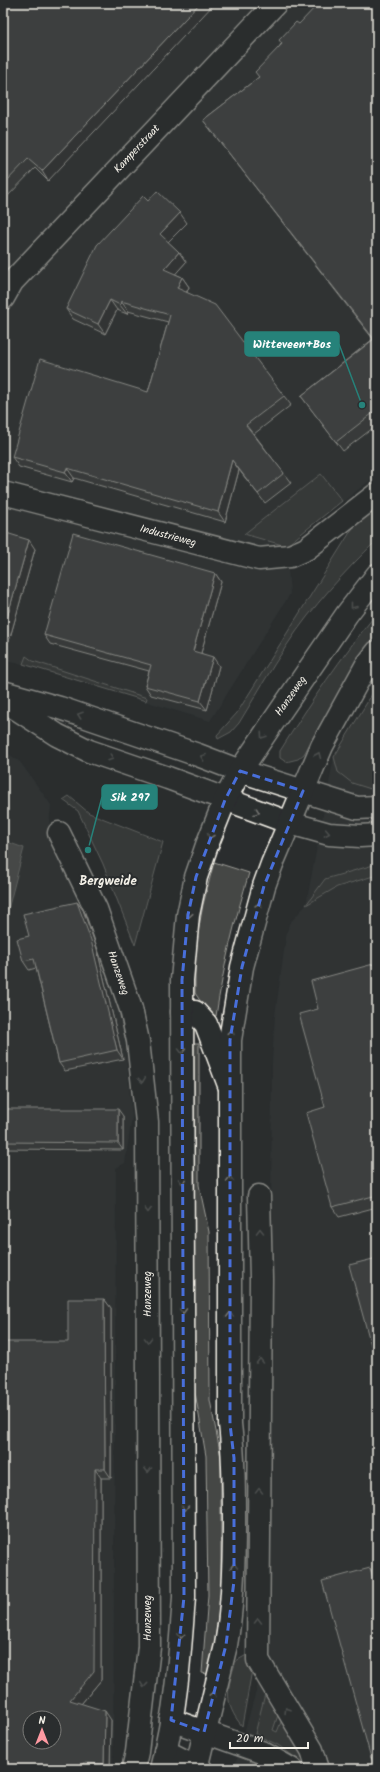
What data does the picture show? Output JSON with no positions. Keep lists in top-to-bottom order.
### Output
{
  "streets": {
    "street": ["Kamperstraat", "Industrieweg", "Hanzeweg"]
  },
  "districts": ["Bergweide"],
  "places": ["Witteveen+Bos", "Sik 297"],
  "scale_bar": "20 m",
  "north": "top"
}
